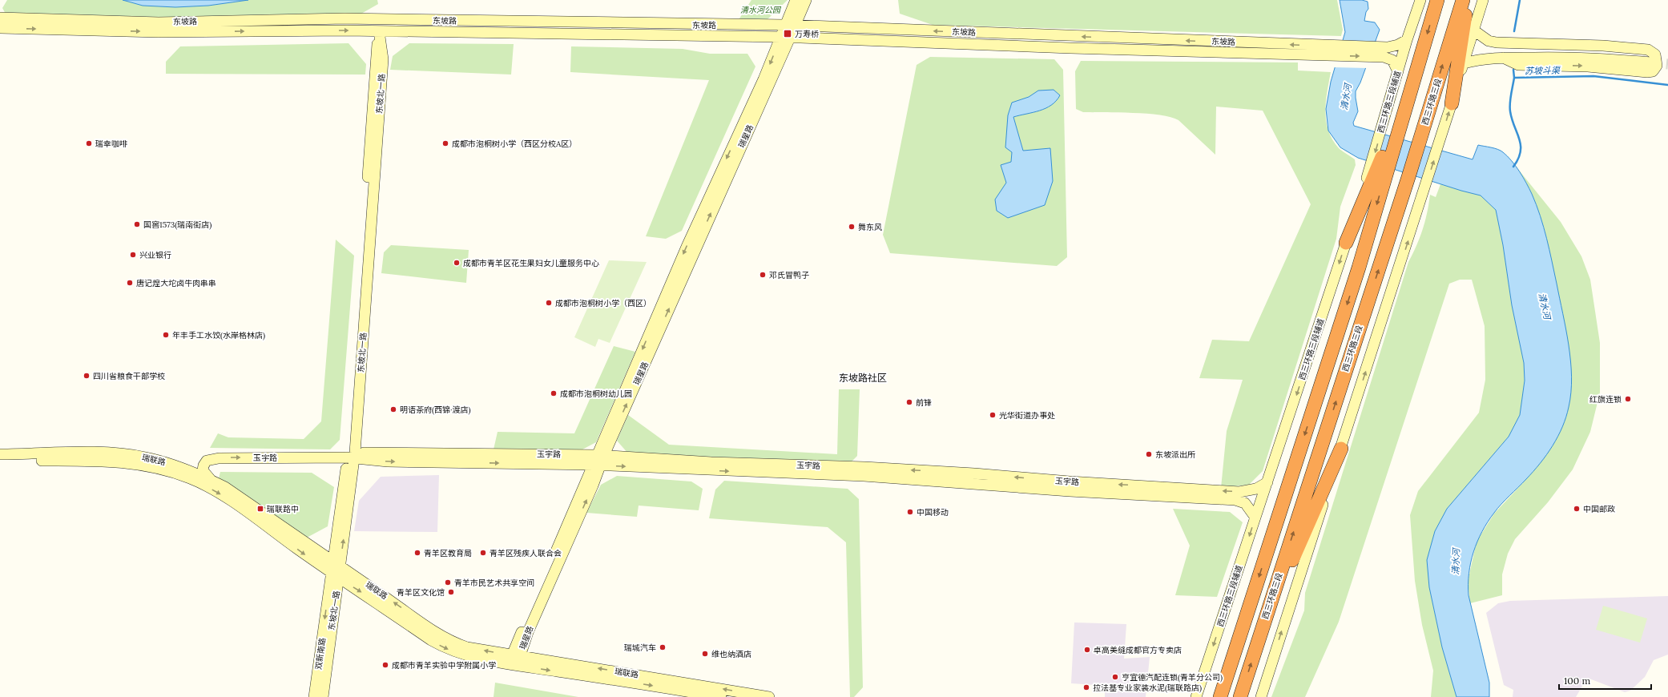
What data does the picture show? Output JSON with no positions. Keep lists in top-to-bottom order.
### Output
{
  "streets": {
    "highway": ["西三环路三段"],
    "main road": [
      "东坡路",
      "东坡北一路",
      "西三环路三段辅道",
      "瑞星路",
      "玉宇路",
      "瑞联路",
      "双新南路"
    ]
  },
  "crossings": [
    ["东坡路", "东坡北一路"],
    ["东坡路", "西三环路三段辅道"],
    ["东坡路", "瑞星路"],
    ["东坡北一路", "玉宇路"],
    ["东坡北一路", "瑞联路"],
    ["东坡北一路", "双新南路"],
    ["西三环路三段辅道", "玉宇路"],
    ["瑞星路", "玉宇路"],
    ["瑞星路", "瑞联路"],
    ["玉宇路", "瑞联路"],
    ["瑞联路", "双新南路"]
  ],
  "one_way": ["双新南路"],
  "districts": ["东坡路社区"],
  "water": ["苏坡斗渠", "清水河"],
  "parks": ["清水河公园"],
  "places": {
    "transit": ["万寿桥", "瑞联路中"],
    "other": [
      "瑞幸咖啡",
      "成都市泡桐树小学（西区分校A区）",
      "国窖1573(瑞南街店)",
      "舞东风",
      "兴业银行",
      "成都市青羊区花生果妇女儿童服务中心",
      "邓氏冒鸭子",
      "唐记煌大坨卤牛肉串串",
      "成都市泡桐树小学（西区）",
      "年丰手工水饺(水岸格林店)",
      "四川省粮食干部学校",
      "成都市泡桐树幼儿园",
      "红旗连锁",
      "前锋",
      "明语茶府(西锦·渡店)",
      "光华街道办事处",
      "东坡派出所",
      "中国邮政",
      "中国移动",
      "青羊区教育局",
      "青羊区残疾人联合会",
      "青羊市民艺术共享空间",
      "青羊区文化馆",
      "瑞城汽车",
      "卓高美缝成都官方专卖店",
      "维也纳酒店",
      "成都市青羊实验中学附属小学",
      "亨宜德汽配连锁(青羊分公司)",
      "拉法基专业家装水泥(瑞联路店)"
    ]
  },
  "scale_bar": "100 m"
}
